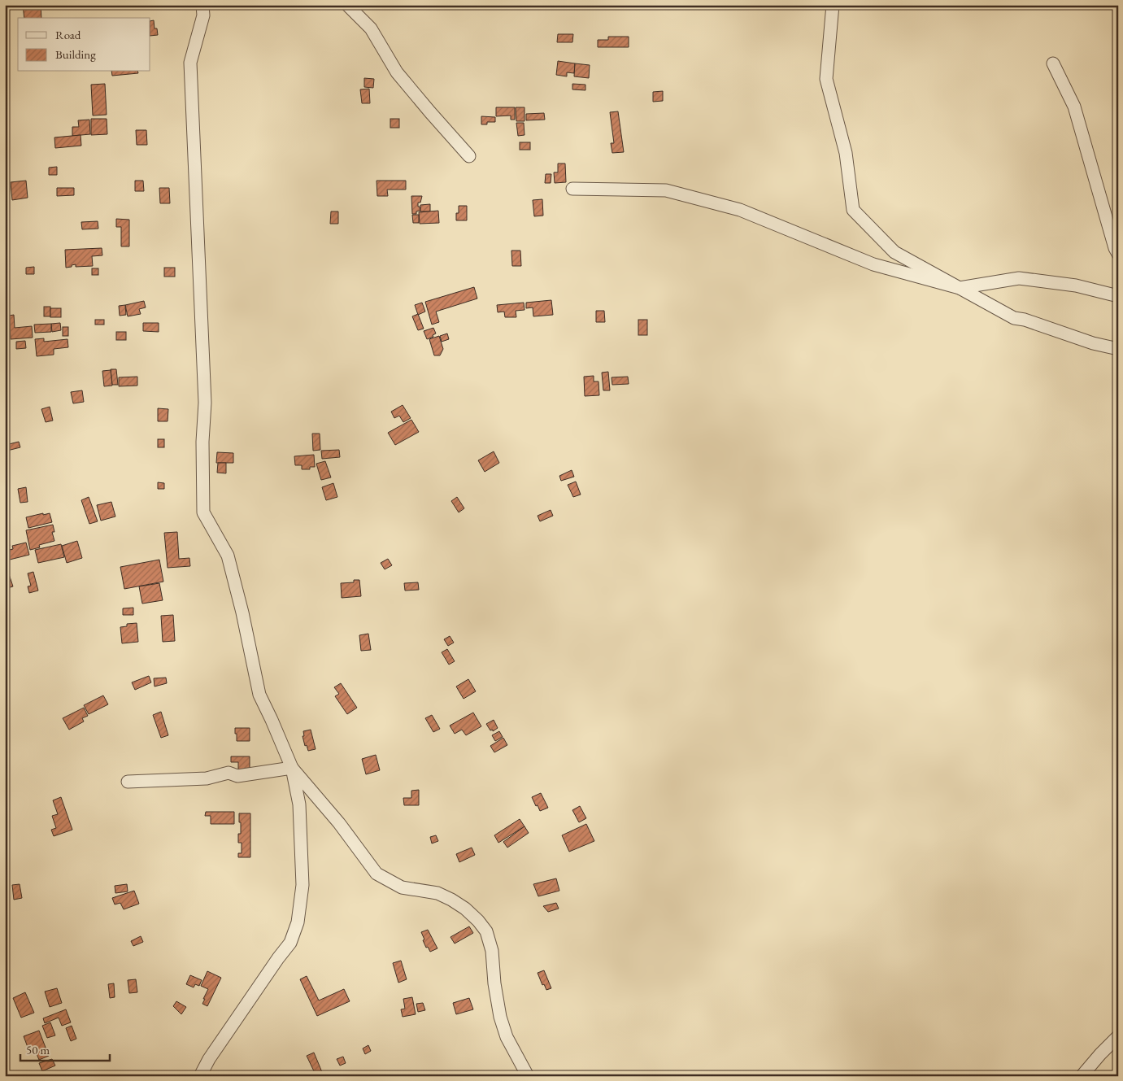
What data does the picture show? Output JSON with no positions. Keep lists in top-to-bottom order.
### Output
{
  "legend": ["Road", "Building"],
  "scale_bar": "50 m"
}
